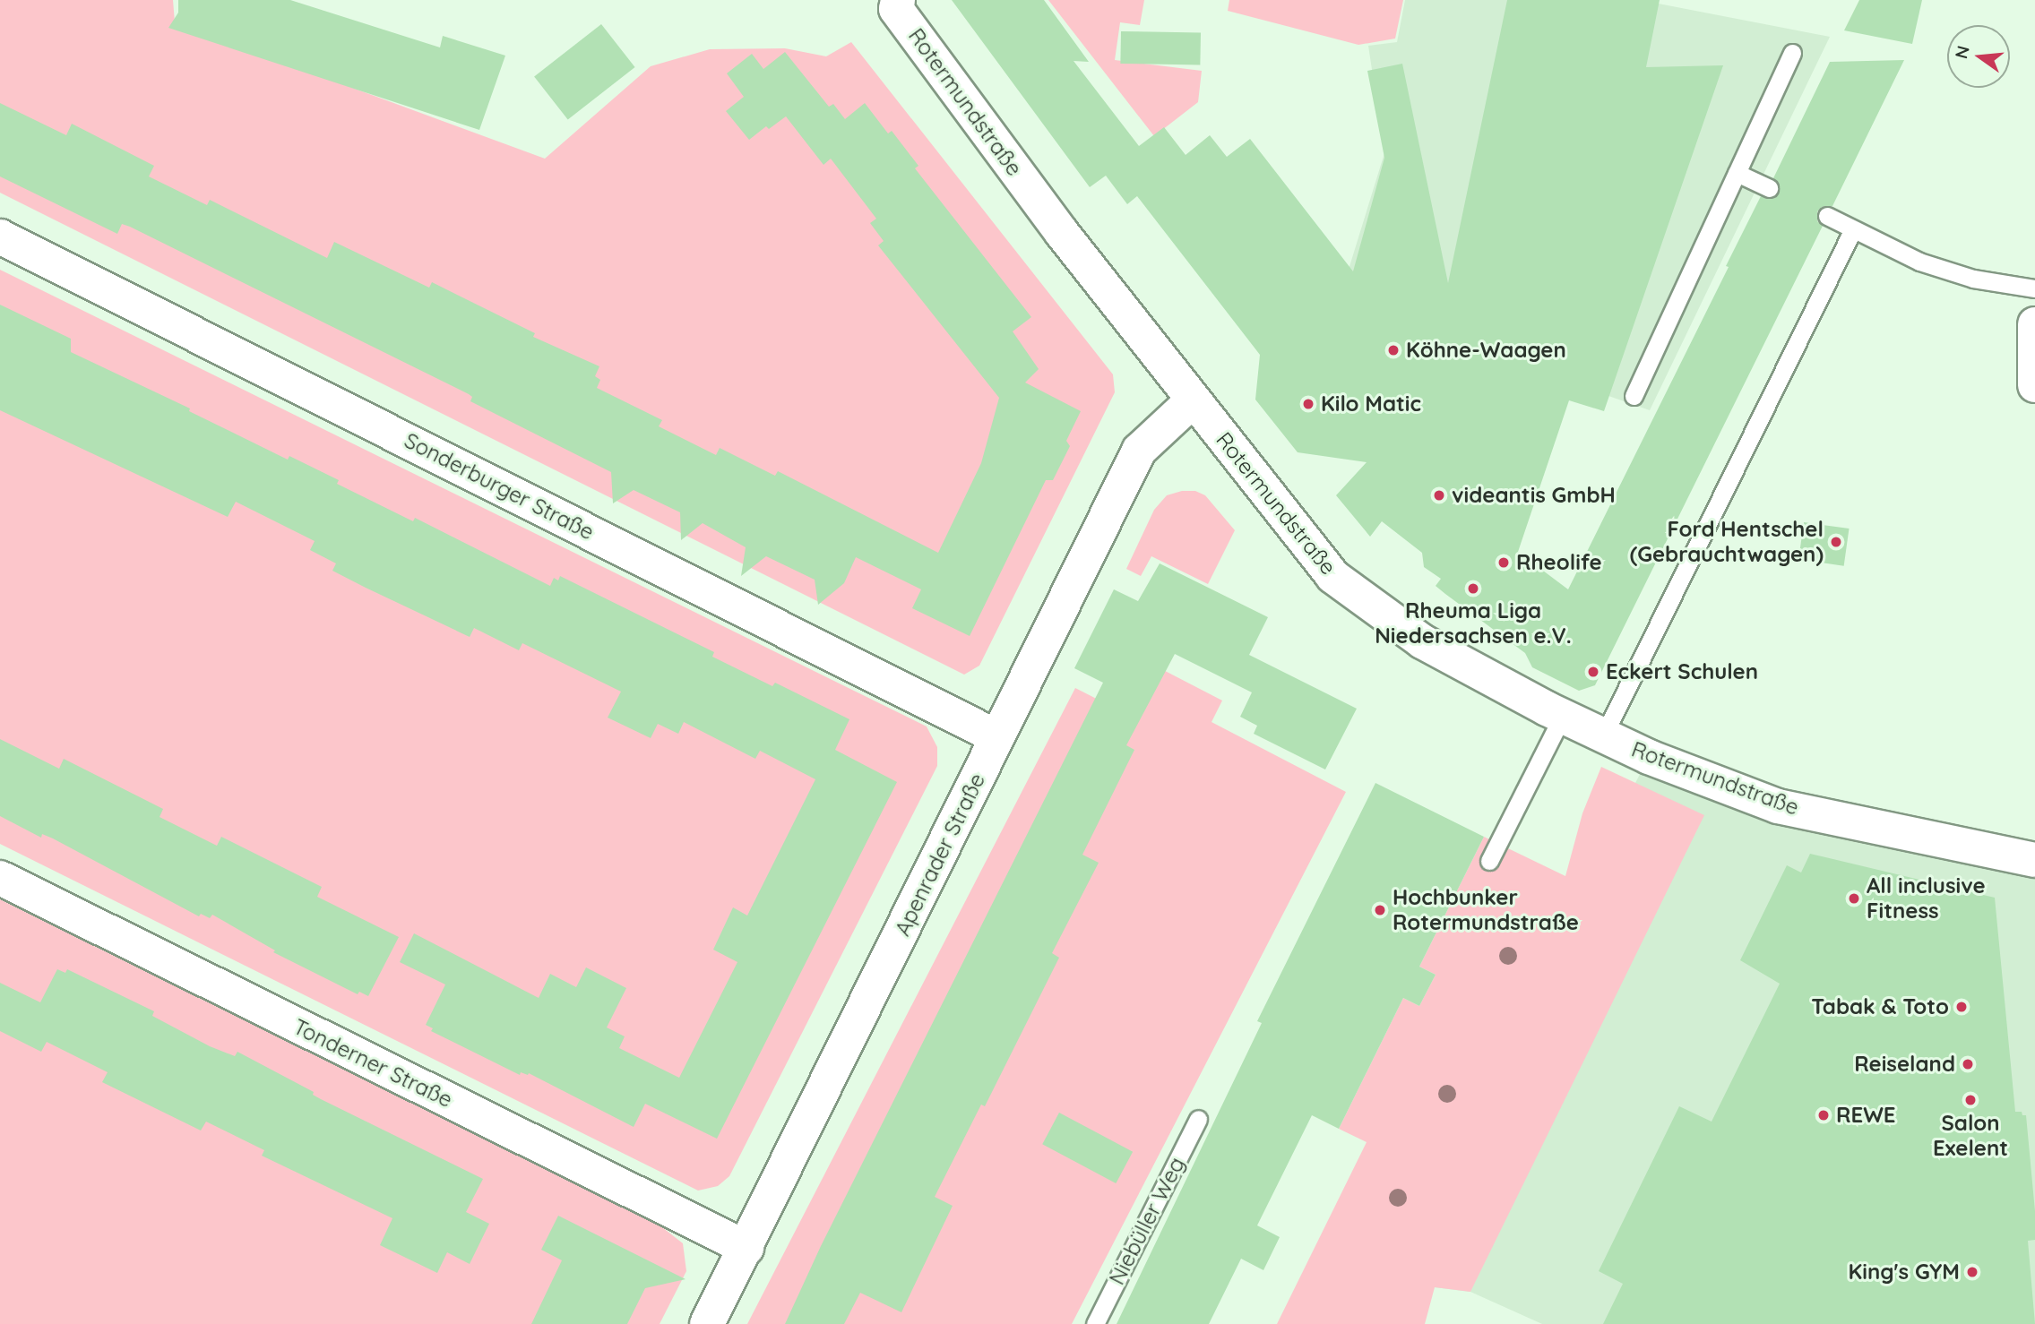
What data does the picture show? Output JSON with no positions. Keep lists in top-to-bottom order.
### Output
{
  "streets": {
    "street": [
      "Rotermundstraße",
      "Sonderburger Straße",
      "Apenrader Straße",
      "Tonderner Straße"
    ],
    "lane": ["Niebüller Weg"]
  },
  "crossings": [
    ["Rotermundstraße", "Apenrader Straße"],
    ["Sonderburger Straße", "Apenrader Straße"],
    ["Apenrader Straße", "Tonderner Straße"]
  ],
  "places": [
    "Köhne-Waagen",
    "Kilo Matic",
    "videantis GmbH",
    "Ford Hentschel (Gebrauchtwagen)",
    "Rheolife",
    "Rheuma Liga Niedersachsen e.V.",
    "Eckert Schulen",
    "All inclusive Fitness",
    "Hochbunker Rotermundstraße",
    "Tabak & Toto",
    "Reiseland",
    "Salon Exelent",
    "REWE",
    "King's GYM"
  ],
  "north": "left"
}
